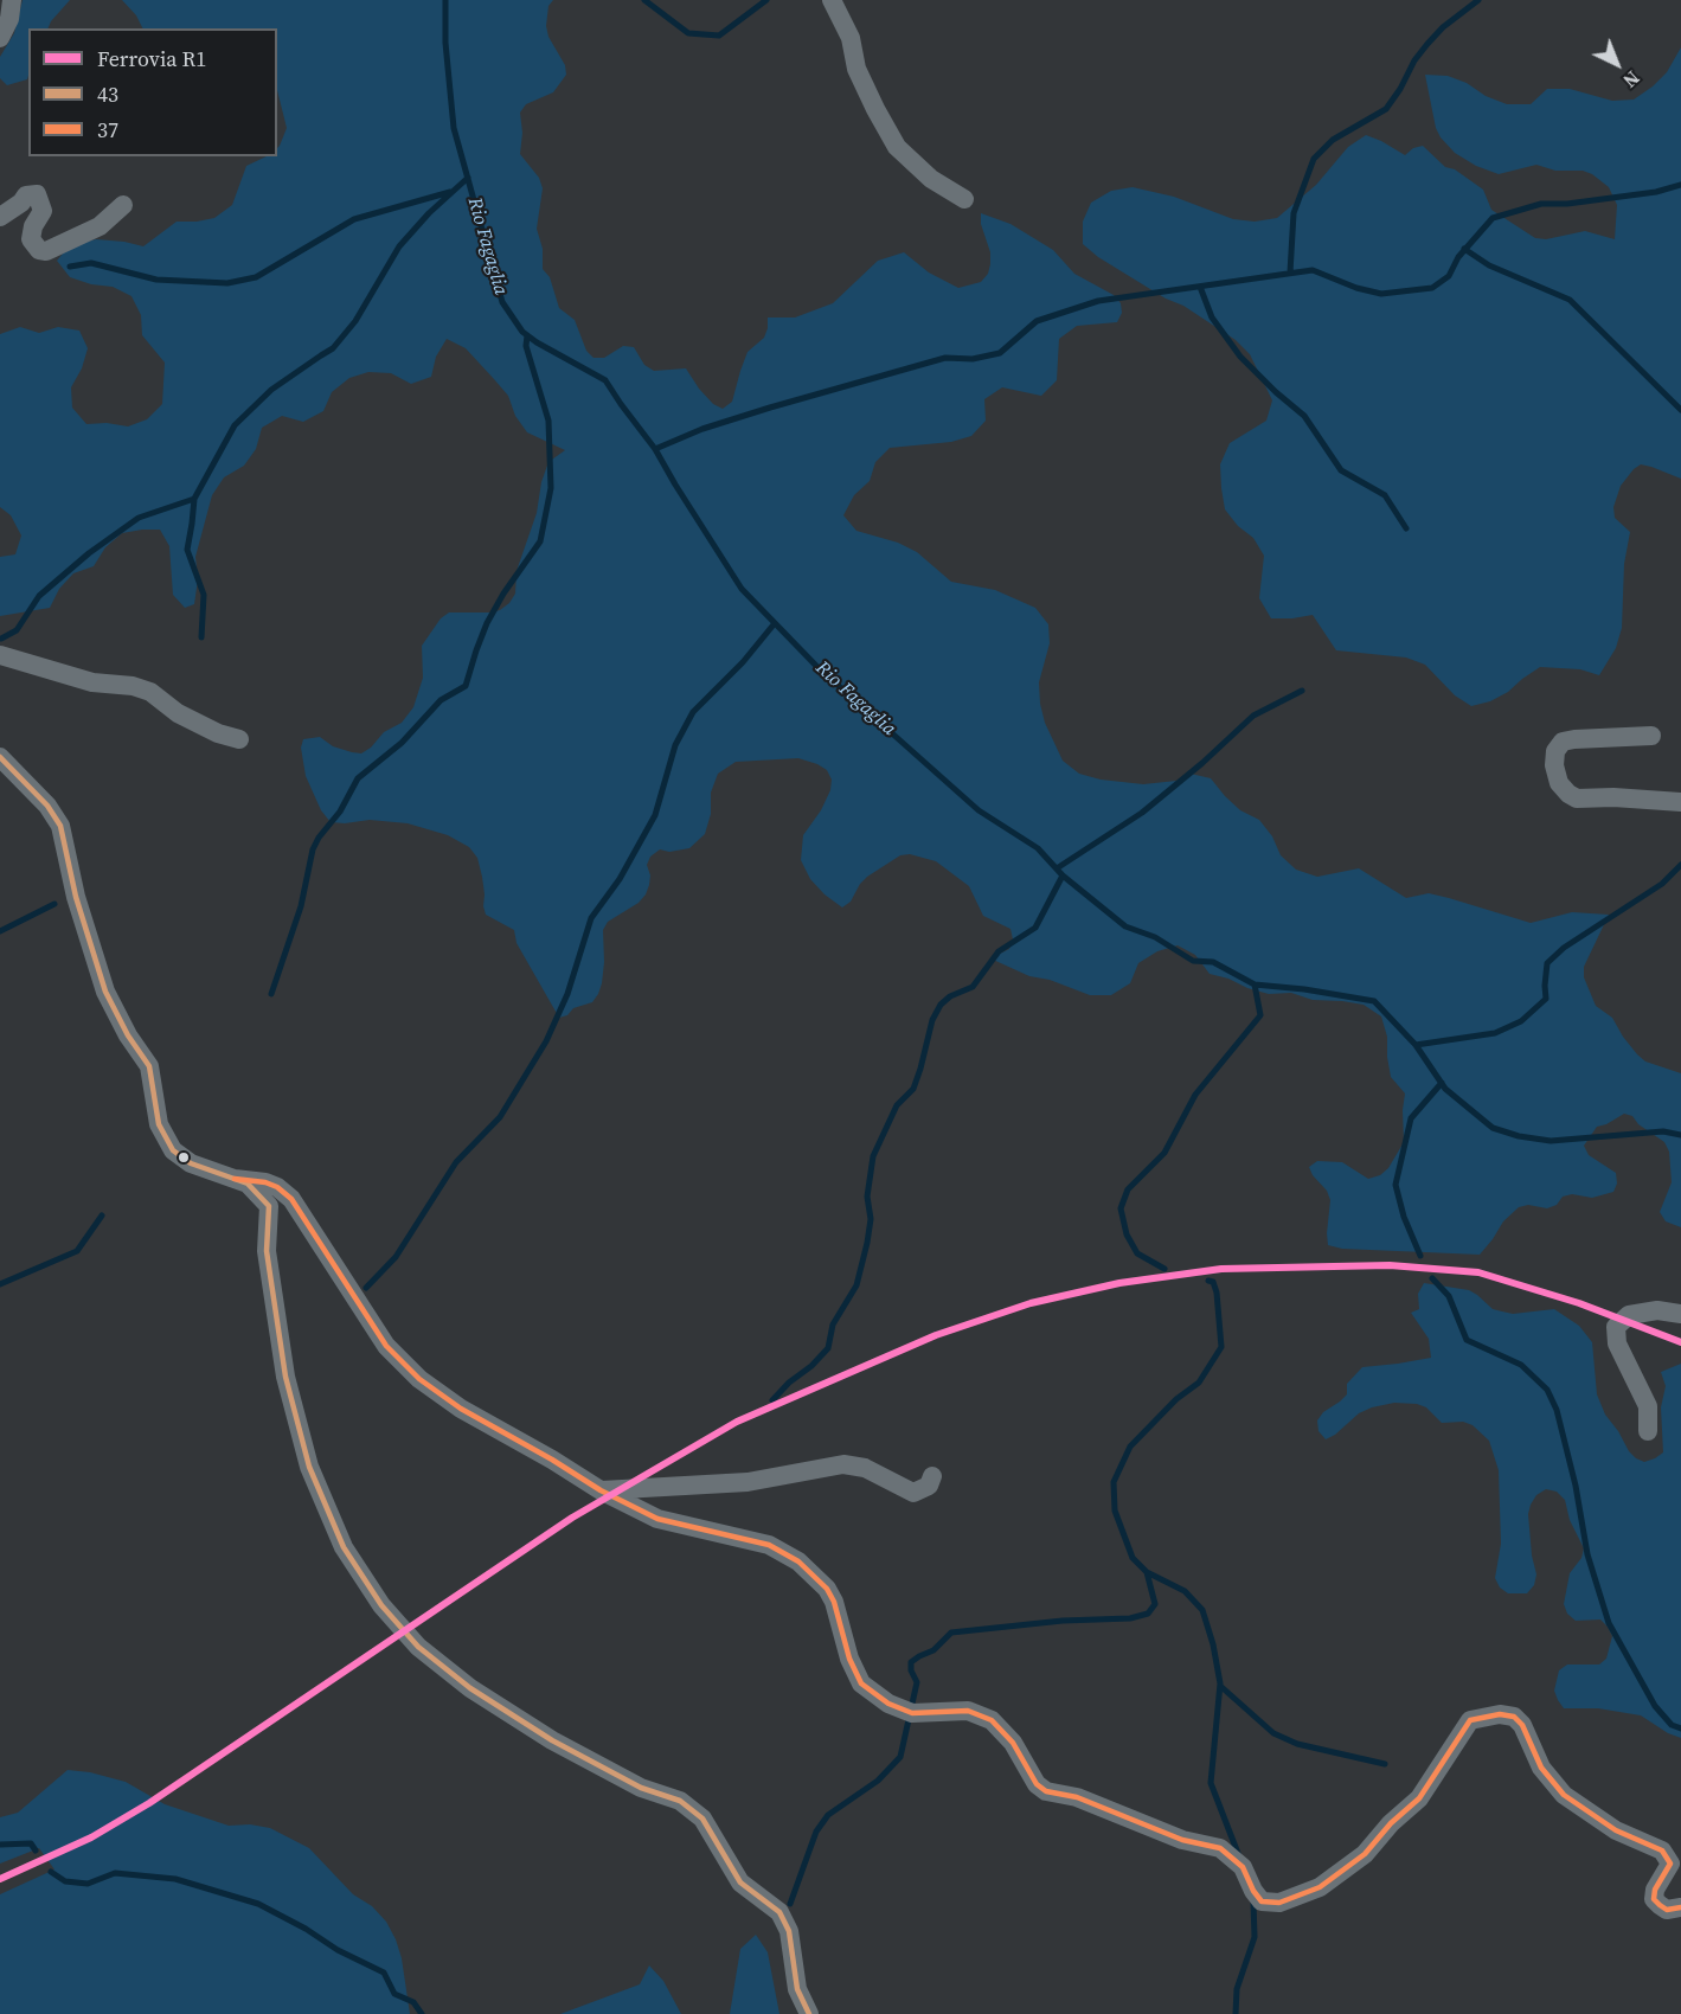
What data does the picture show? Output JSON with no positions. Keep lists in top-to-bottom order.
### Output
{
  "water": ["Rio Fagaglia"],
  "lines": ["transit line 43", "transit line 37", "rail line R1"],
  "legend": ["Ferrovia R1", "43", "37"],
  "north": "bottom right"
}
